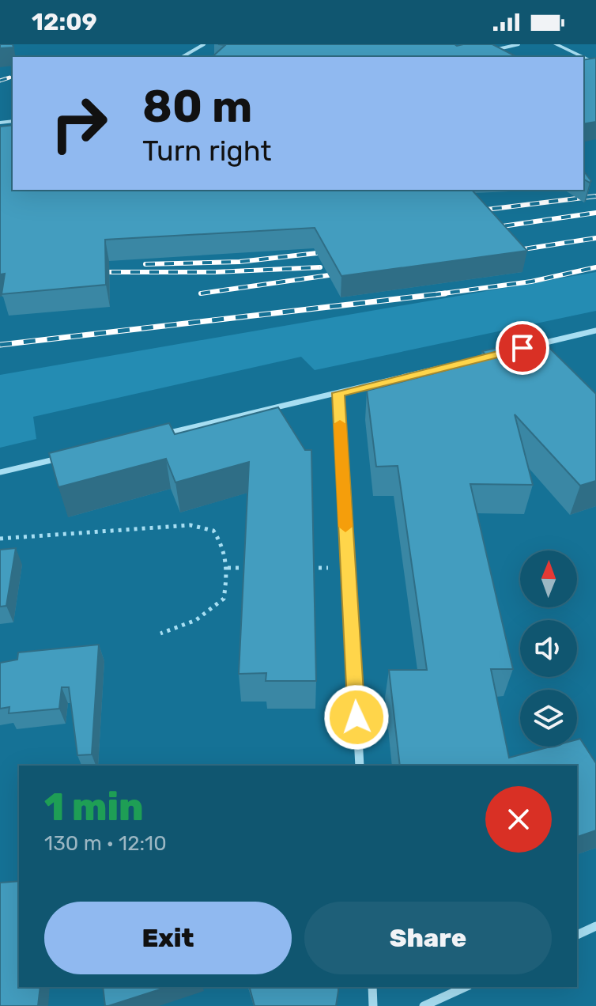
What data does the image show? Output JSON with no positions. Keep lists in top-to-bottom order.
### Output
{
  "north": "top",
  "page": {
    "status": "12:09",
    "turn": ["80 m", "Turn right"],
    "heading": ["1 min", "130 m · 12:10"],
    "buttons": ["Exit", "Share"]
  }
}
